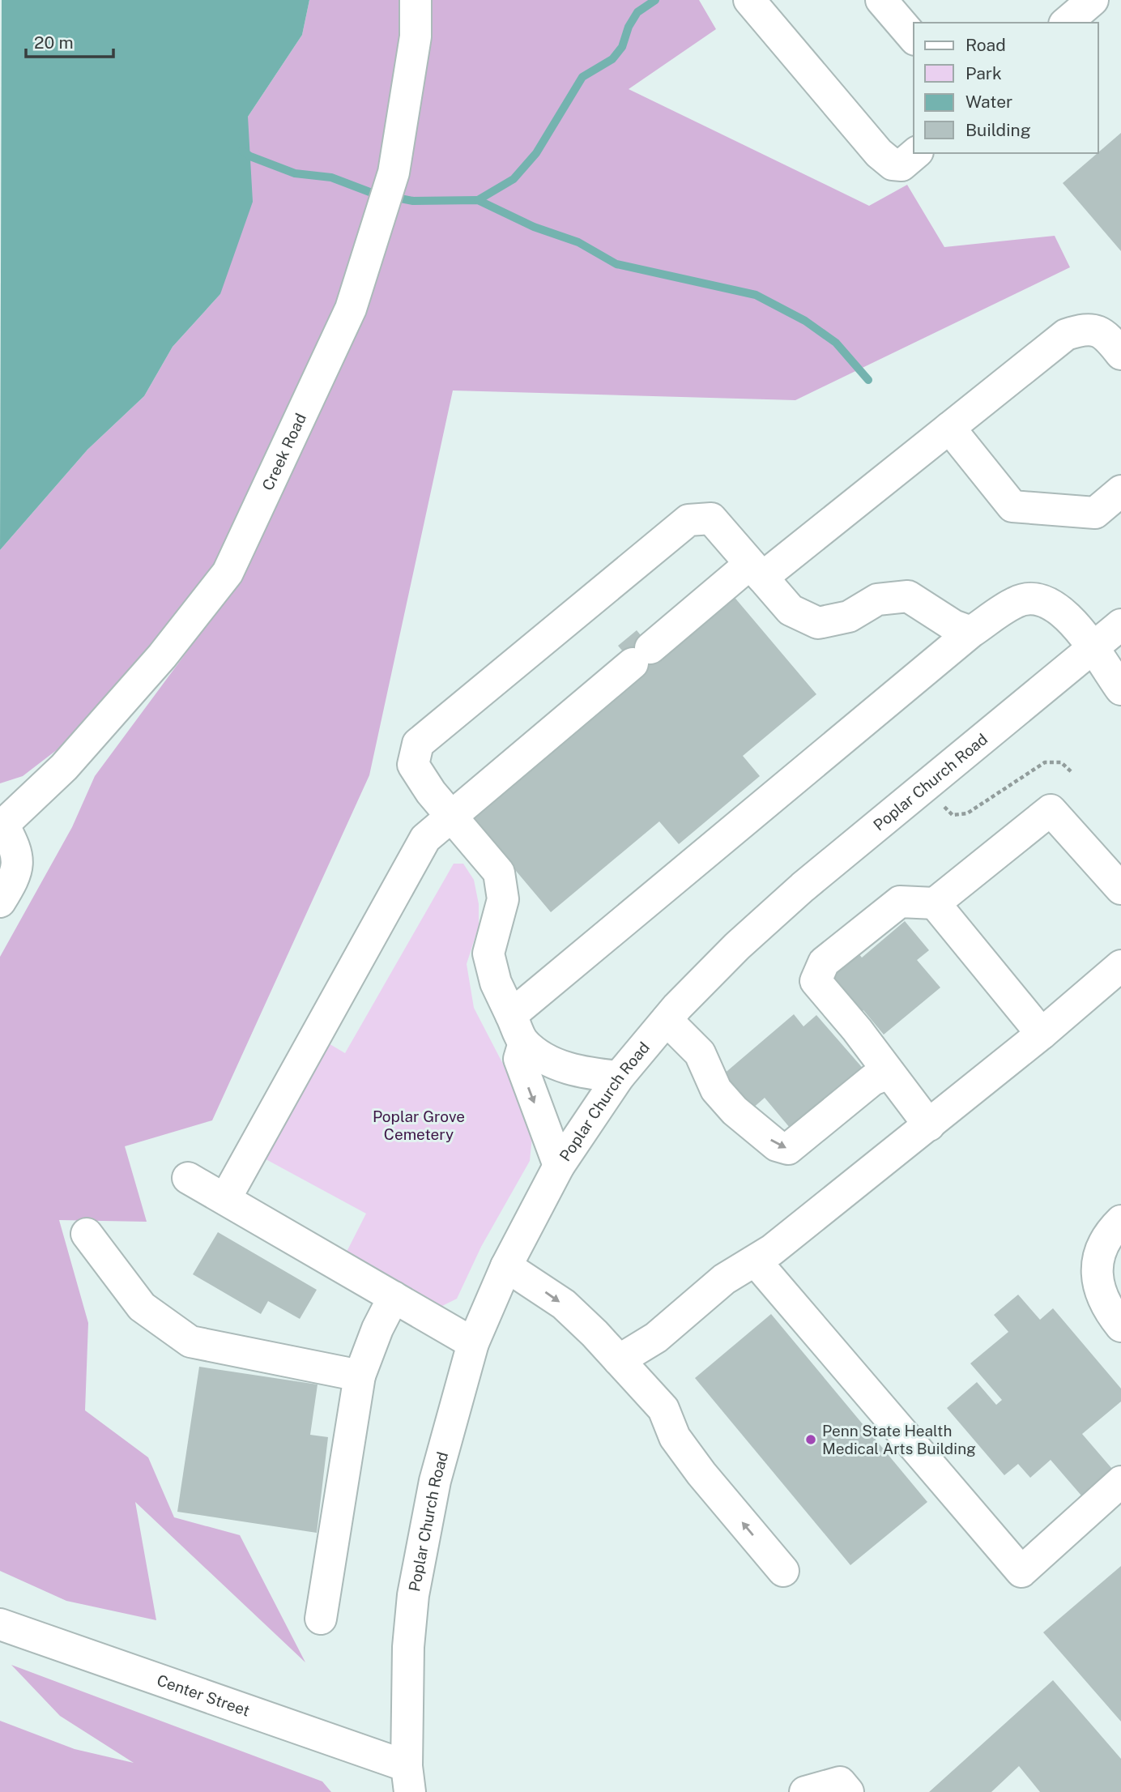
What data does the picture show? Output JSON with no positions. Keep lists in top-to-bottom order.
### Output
{
  "streets": {
    "street": ["Creek Road", "Poplar Church Road", "Center Street"]
  },
  "crossings": [
    ["Poplar Church Road", "Center Street"]
  ],
  "parks": ["Poplar Grove Cemetery"],
  "places": ["Penn State Health Medical Arts Building"],
  "legend": [
    "Road",
    "Park",
    "Water",
    "Building"
  ],
  "scale_bar": "20 m"
}
